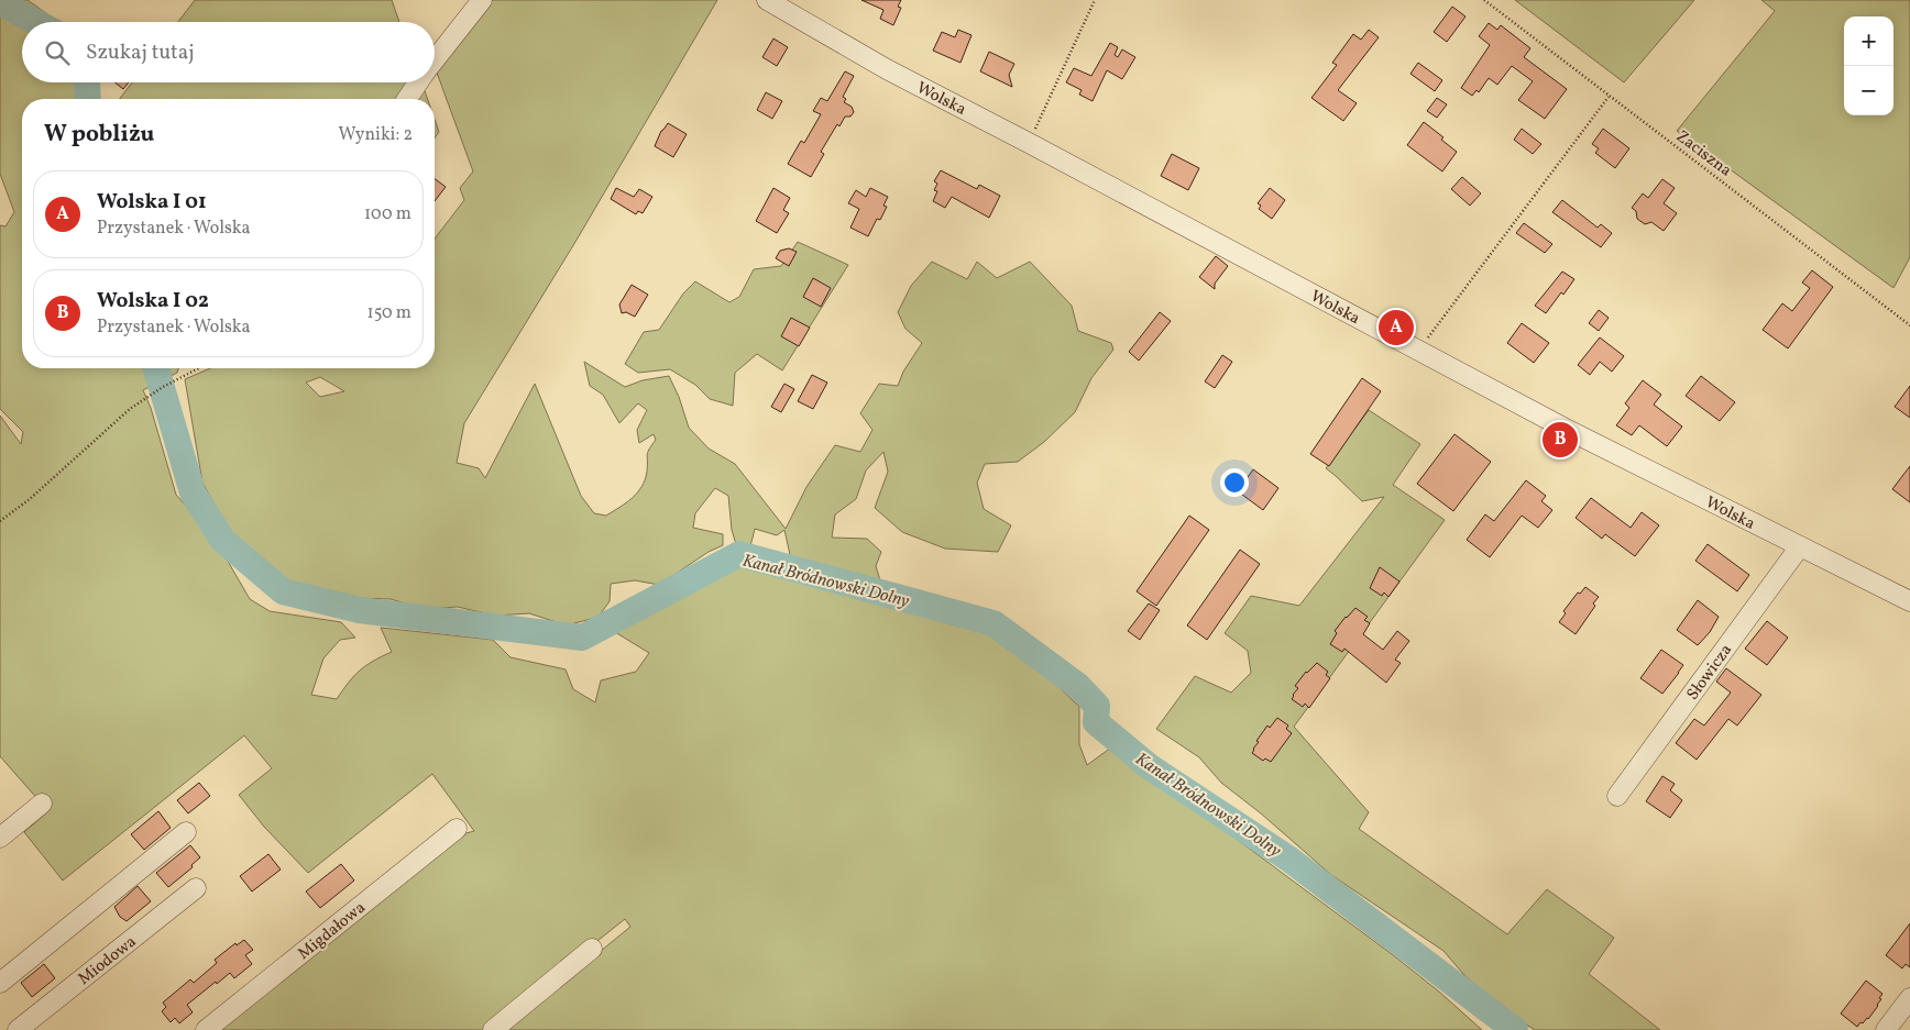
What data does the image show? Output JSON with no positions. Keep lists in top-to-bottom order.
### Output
{
  "streets": {
    "street": [
      "Wolska",
      "Słowicza",
      "Migdałowa",
      "Miodowa"
    ],
    "path": ["Zaciszna"]
  },
  "crossings": [
    ["Wolska", "Słowicza"]
  ],
  "water": ["Kanał Bródnowski Dolny"],
  "page": {
    "map_buttons": ["+", "−"],
    "search": "Szukaj tutaj",
    "heading": ["W pobliżu", "Wyniki: 2"],
    "list": [
      {
        "mark": "A",
        "name": "Wolska I 01",
        "note": "Przystanek · Wolska",
        "value": "100 m"
      },
      {
        "mark": "B",
        "name": "Wolska I 02",
        "note": "Przystanek · Wolska",
        "value": "150 m"
      }
    ],
    "pins": ["A", "B"]
  }
}
